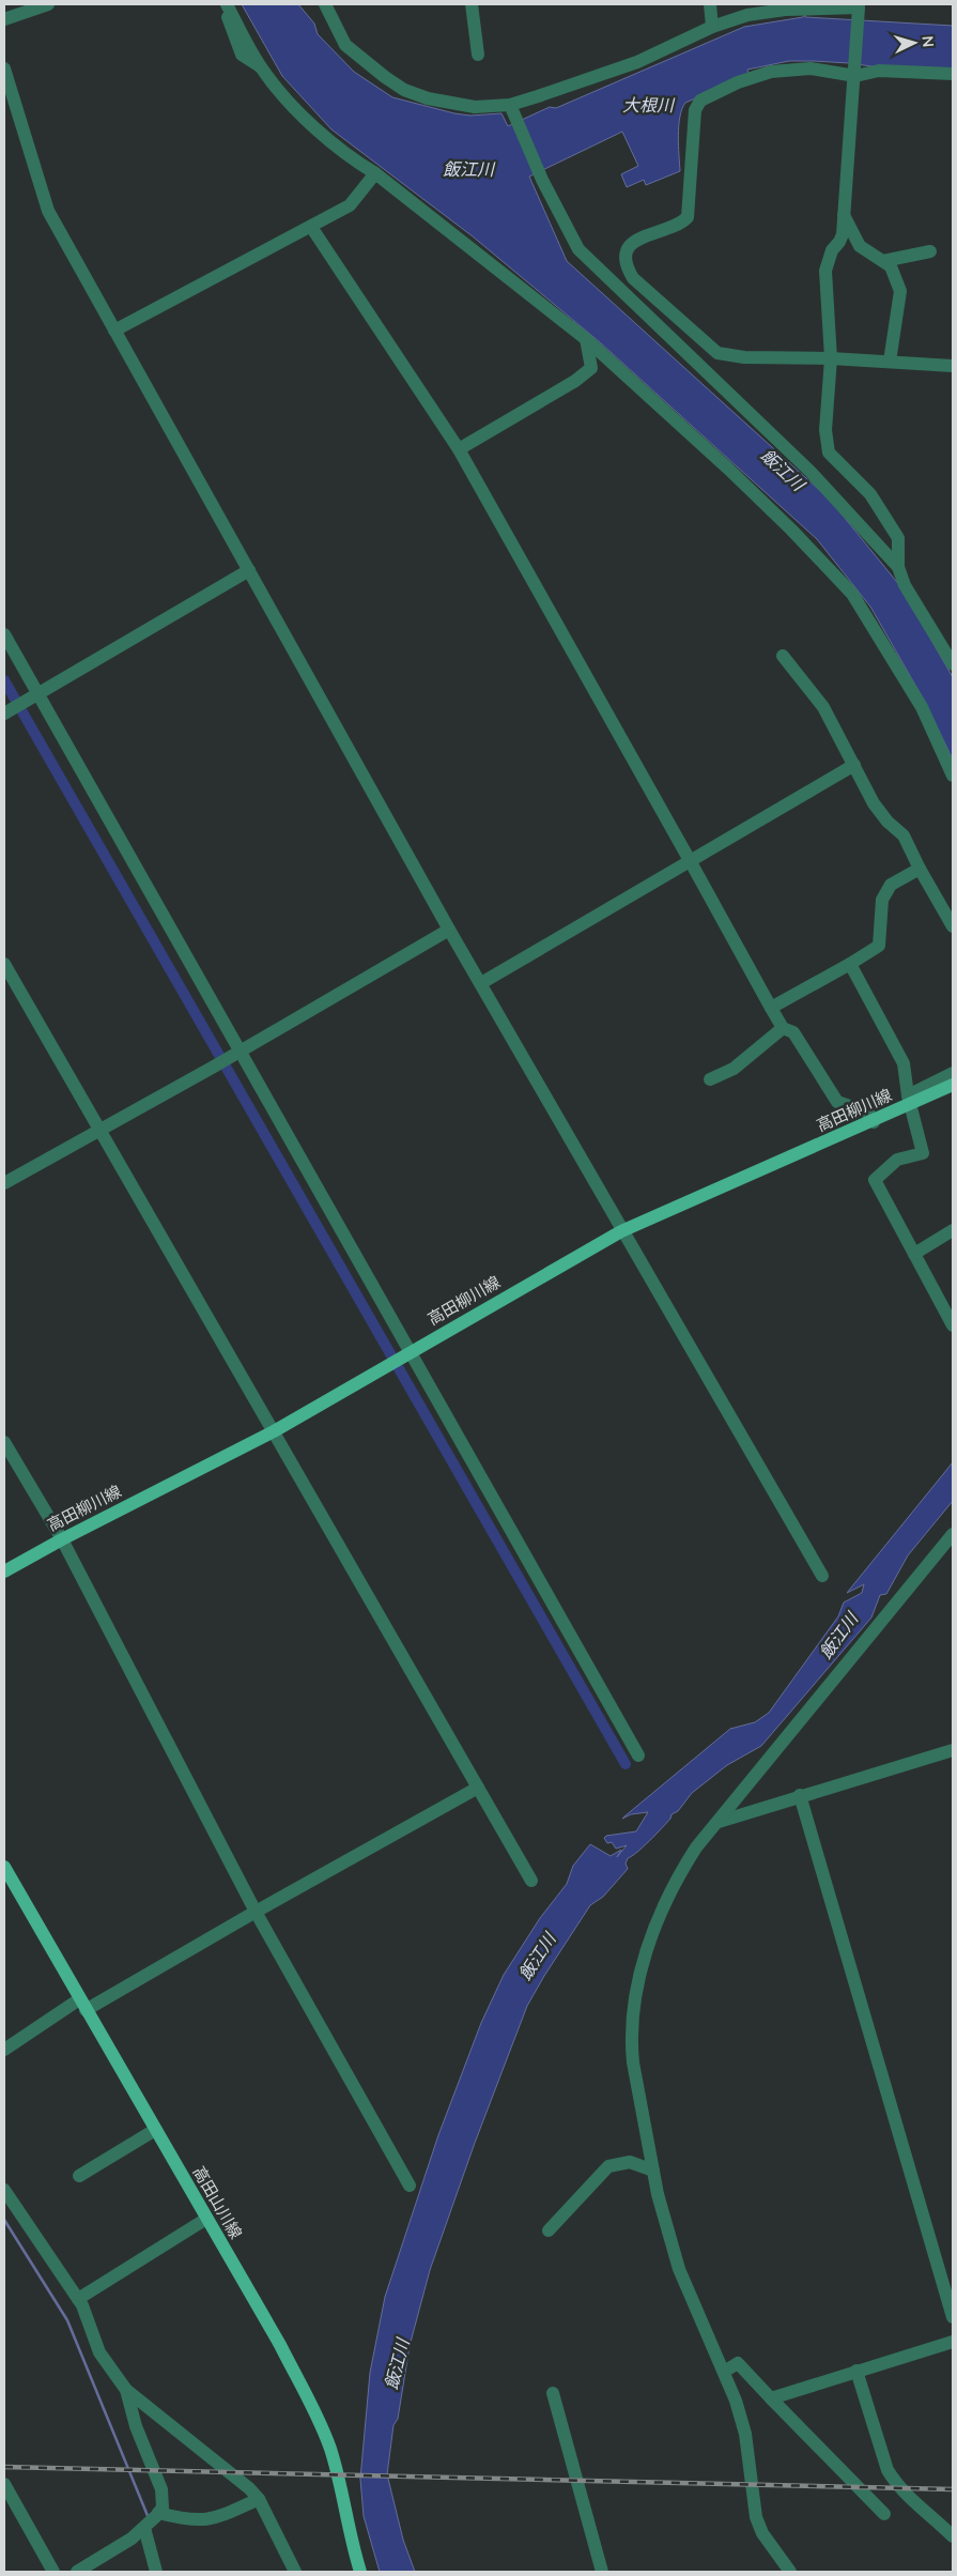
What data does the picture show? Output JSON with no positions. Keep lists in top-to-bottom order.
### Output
{
  "streets": {
    "main road": ["高田柳川線", "高田山川線"]
  },
  "water": ["大根川", "飯江川"],
  "north": "right"
}
